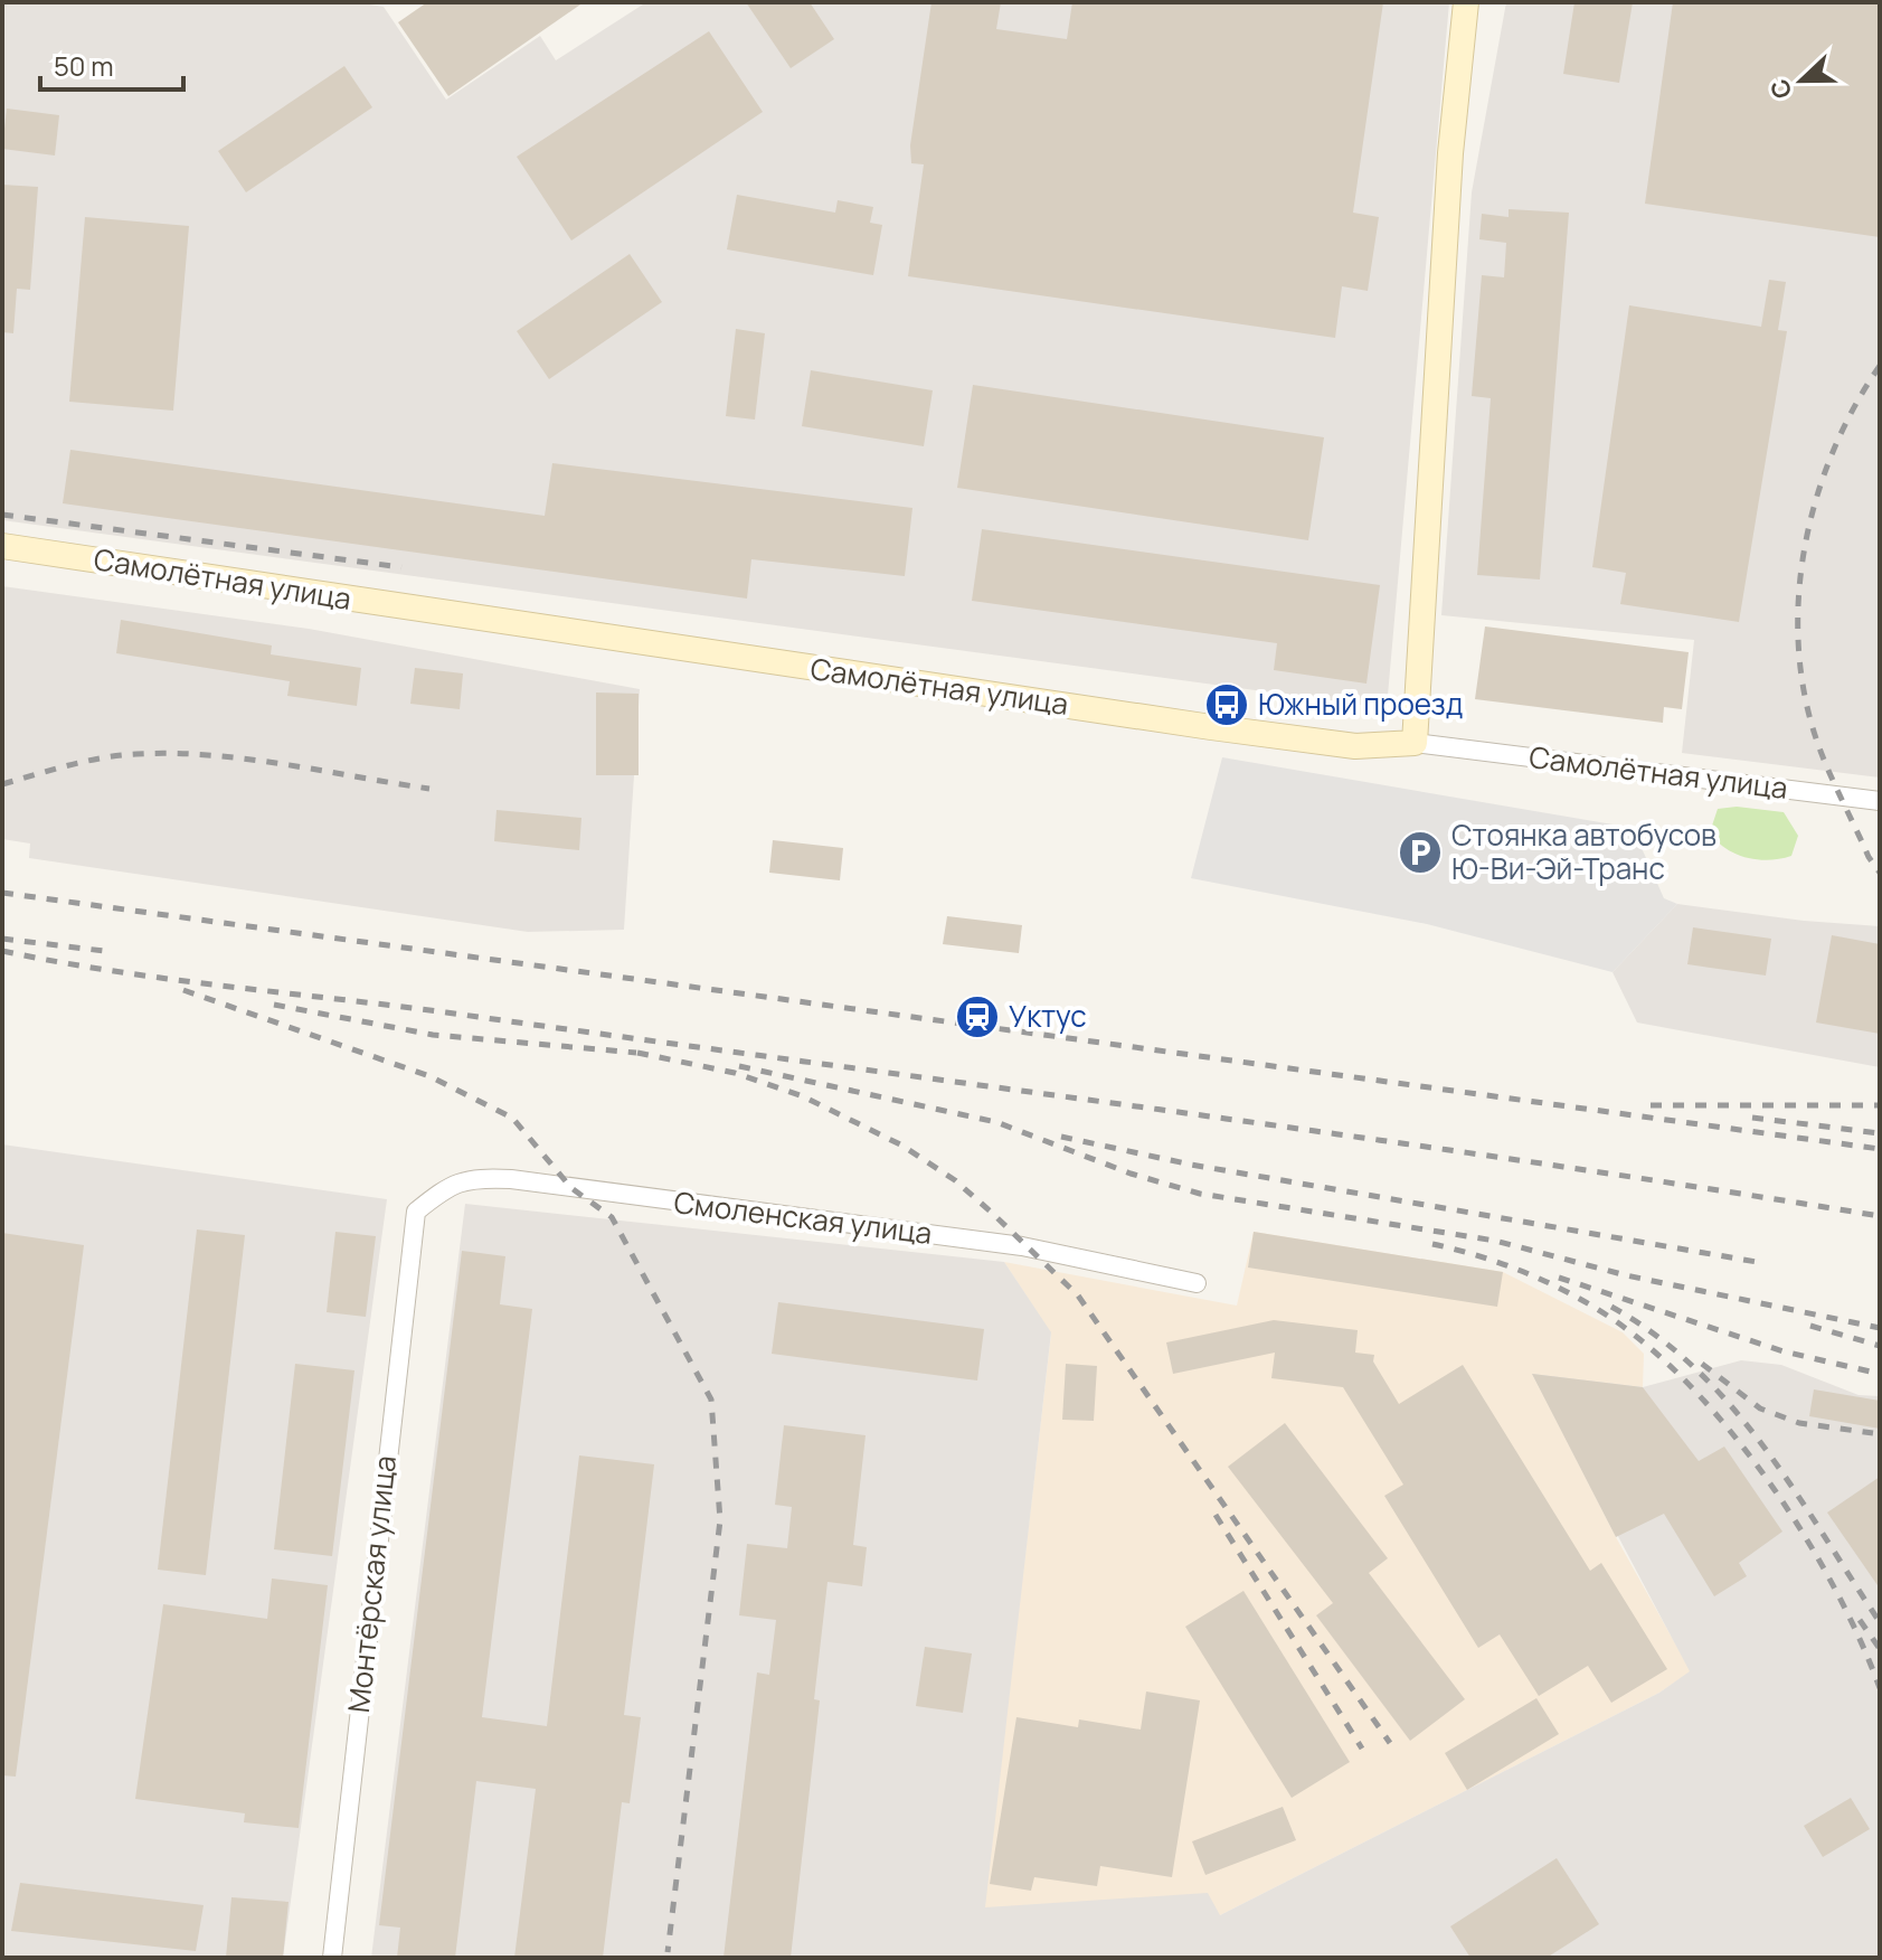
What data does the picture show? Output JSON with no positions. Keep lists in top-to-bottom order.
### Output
{
  "streets": {
    "main road": ["Самолётная улица"],
    "street": ["Смоленская улица", "Монтёрская улица"]
  },
  "crossings": [
    ["Смоленская улица", "Монтёрская улица"]
  ],
  "places": {
    "bus stop": ["Южный проезд"],
    "parking": ["Стоянка автобусов Ю-Ви-Эй-Транс"],
    "station": ["Уктус"]
  },
  "scale_bar": "50 m",
  "north": "left"
}
